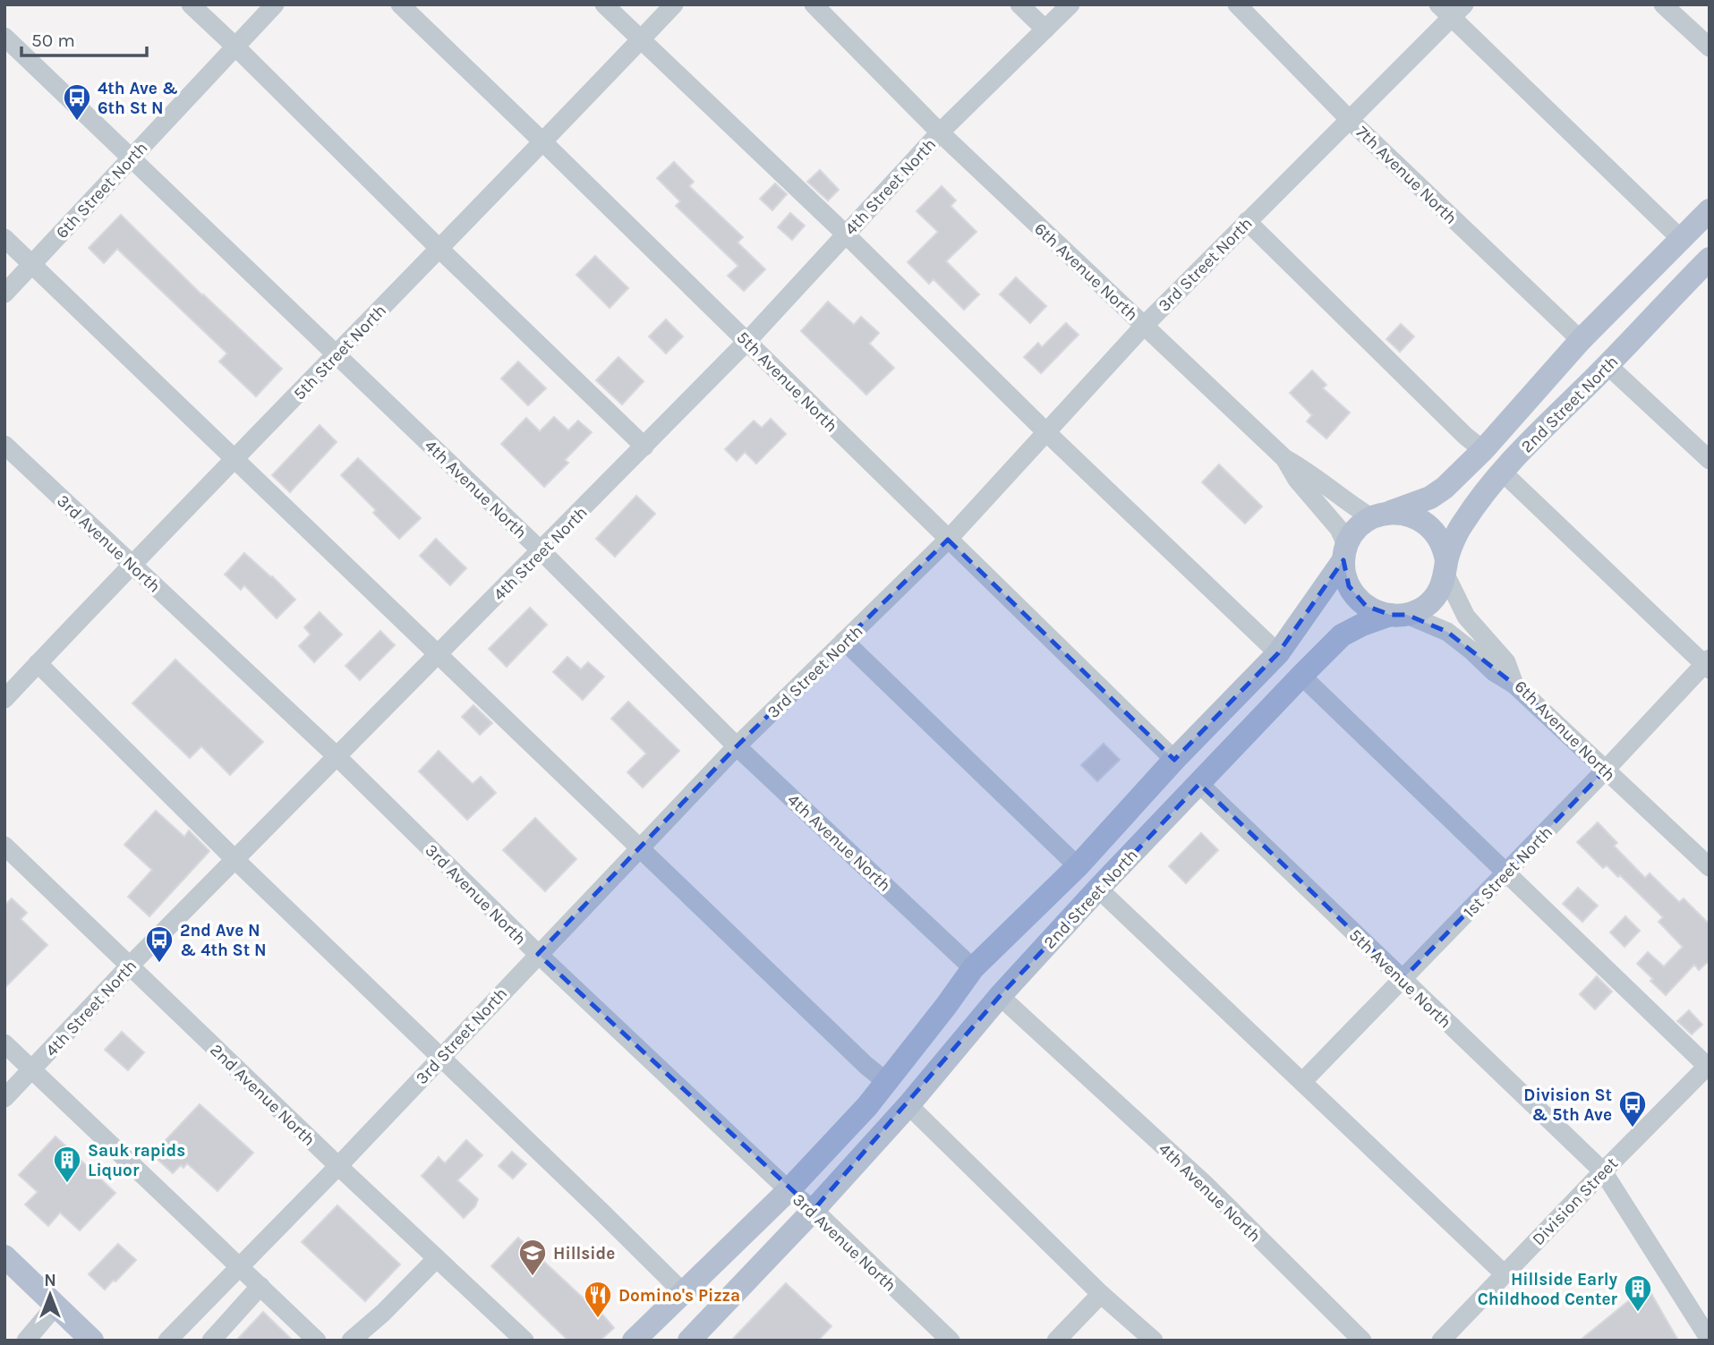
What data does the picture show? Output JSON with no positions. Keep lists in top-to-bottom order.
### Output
{
  "streets": {
    "main road": ["2nd Street North"],
    "street": [
      "7th Avenue North",
      "4th Street North",
      "6th Street North",
      "3rd Street North",
      "6th Avenue North",
      "5th Street North",
      "5th Avenue North",
      "4th Avenue North",
      "3rd Avenue North",
      "1st Street North",
      "2nd Avenue North",
      "Division Street"
    ]
  },
  "crossings": [
    ["7th Avenue North", "3rd Street North"],
    ["4th Street North", "6th Avenue North"],
    ["4th Street North", "5th Avenue North"],
    ["4th Street North", "4th Avenue North"],
    ["4th Street North", "3rd Avenue North"],
    ["4th Street North", "2nd Avenue North"],
    ["6th Street North", "4th Avenue North"],
    ["3rd Street North", "6th Avenue North"],
    ["3rd Street North", "5th Avenue North"],
    ["3rd Street North", "4th Avenue North"],
    ["3rd Street North", "3rd Avenue North"],
    ["3rd Street North", "2nd Avenue North"],
    ["6th Avenue North", "2nd Street North"],
    ["6th Avenue North", "1st Street North"],
    ["5th Street North", "5th Avenue North"],
    ["5th Street North", "4th Avenue North"],
    ["5th Street North", "3rd Avenue North"],
    ["5th Avenue North", "2nd Street North"],
    ["5th Avenue North", "1st Street North"],
    ["5th Avenue North", "Division Street"],
    ["2nd Street North", "4th Avenue North"],
    ["2nd Street North", "3rd Avenue North"]
  ],
  "places": {
    "bus stop": ["4th Ave & 6th St N", "2nd Ave N & 4th St N", "Division St & 5th Ave"],
    "building": ["Sauk rapids Liquor", "Hillside Early Childhood Center"],
    "school or university": ["Hillside"],
    "restaurant": ["Domino's Pizza"]
  },
  "scale_bar": "50 m",
  "north": "top"
}
